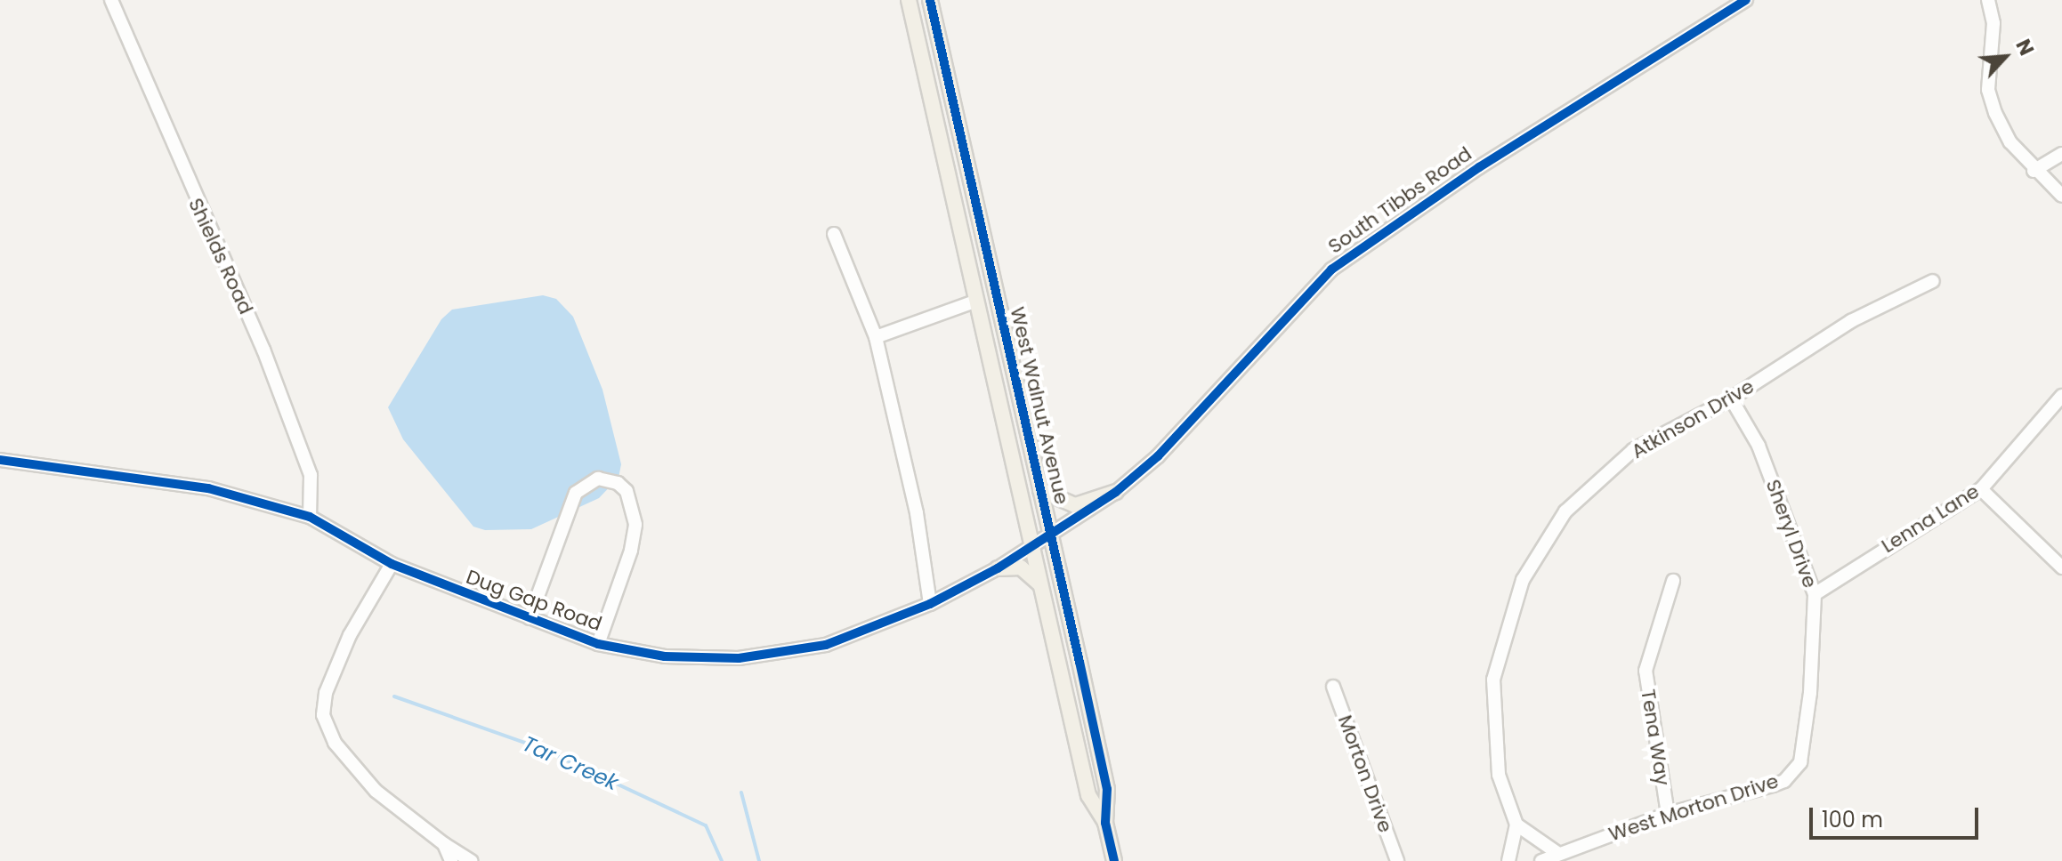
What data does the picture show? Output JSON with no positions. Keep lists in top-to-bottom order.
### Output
{
  "streets": {
    "main road": ["West Walnut Avenue"],
    "street": [
      "South Tibbs Road",
      "Shields Road",
      "Atkinson Drive",
      "Lenna Lane",
      "Sheryl Drive",
      "Dug Gap Road",
      "Tena Way",
      "Morton Drive",
      "West Morton Drive"
    ]
  },
  "crossings": [
    ["South Tibbs Road", "West Walnut Avenue"],
    ["South Tibbs Road", "Dug Gap Road"],
    ["Shields Road", "Dug Gap Road"],
    ["West Walnut Avenue", "Dug Gap Road"],
    ["Atkinson Drive", "Sheryl Drive"],
    ["Lenna Lane", "Sheryl Drive"],
    ["Sheryl Drive", "West Morton Drive"],
    ["Tena Way", "West Morton Drive"]
  ],
  "water": ["Tar Creek"],
  "scale_bar": "100 m",
  "north": "top right"
}
